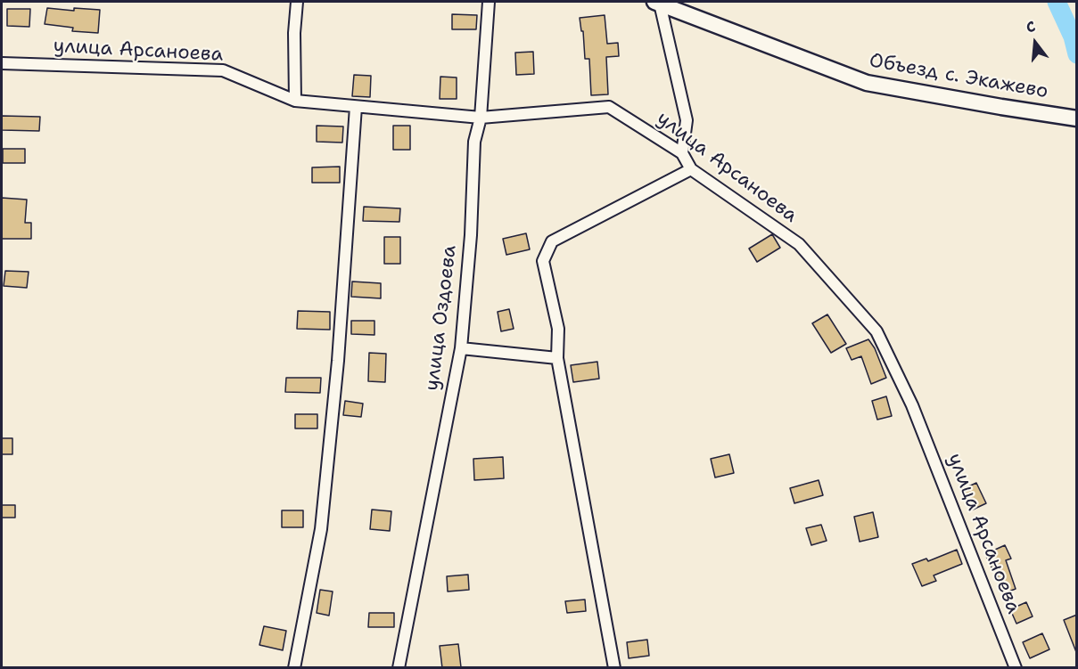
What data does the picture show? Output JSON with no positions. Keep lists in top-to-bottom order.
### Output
{
  "streets": {
    "main road": ["Объезд с. Экажево"],
    "street": ["улица Арсаноева", "улица Оздоева"]
  },
  "crossings": [
    ["улица Арсаноева", "улица Оздоева"]
  ],
  "north": "top"
}
